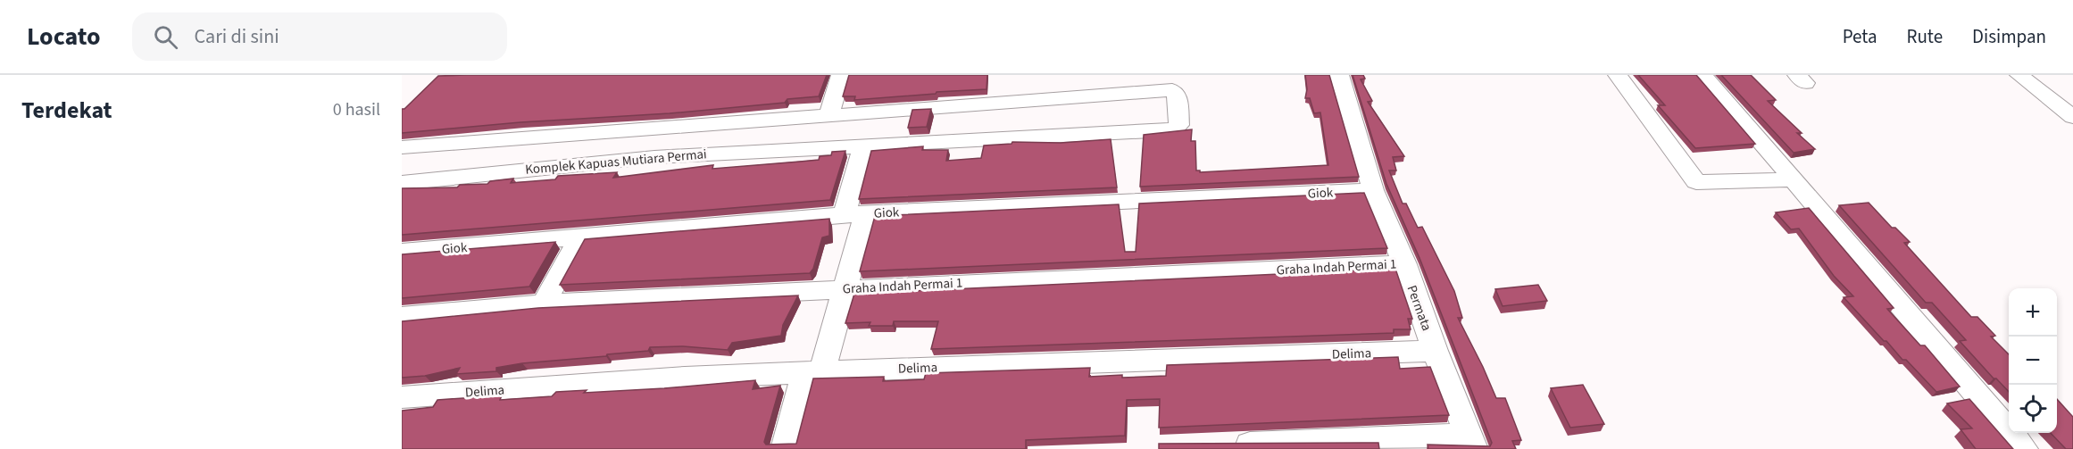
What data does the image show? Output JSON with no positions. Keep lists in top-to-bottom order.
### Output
{
  "streets": {
    "street": [
      "Komplek Kapuas Mutiara Permai",
      "Giok",
      "Graha Indah Permai 1",
      "Permata",
      "Delima"
    ]
  },
  "crossings": [
    ["Giok", "Permata"],
    ["Graha Indah Permai 1", "Permata"],
    ["Permata", "Delima"]
  ],
  "page": {
    "header": "Locato",
    "search": "Cari di sini",
    "nav": ["Peta", "Rute", "Disimpan"],
    "heading": ["Terdekat", "0 hasil"],
    "map_buttons": ["+", "−"]
  }
}
